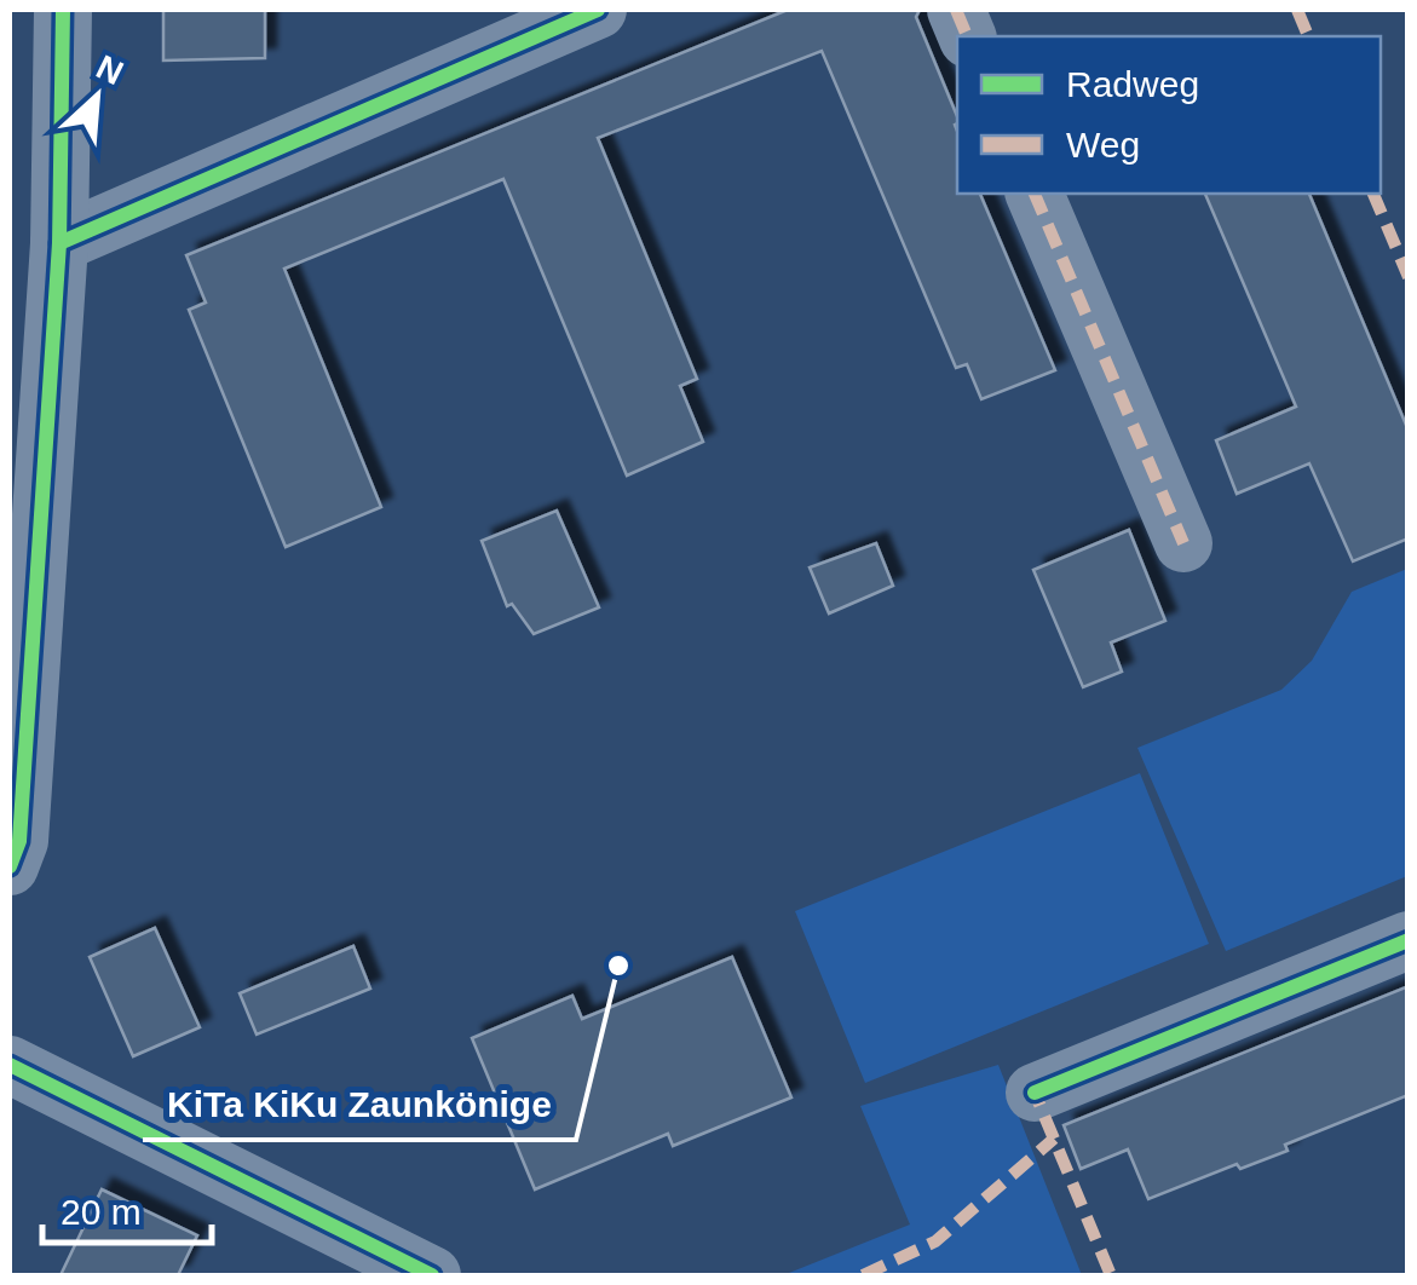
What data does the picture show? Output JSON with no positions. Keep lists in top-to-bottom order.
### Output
{
  "places": ["KiTa KiKu Zaunkönige"],
  "legend": ["Radweg", "Weg"],
  "scale_bar": "20 m",
  "north": "top right"
}
